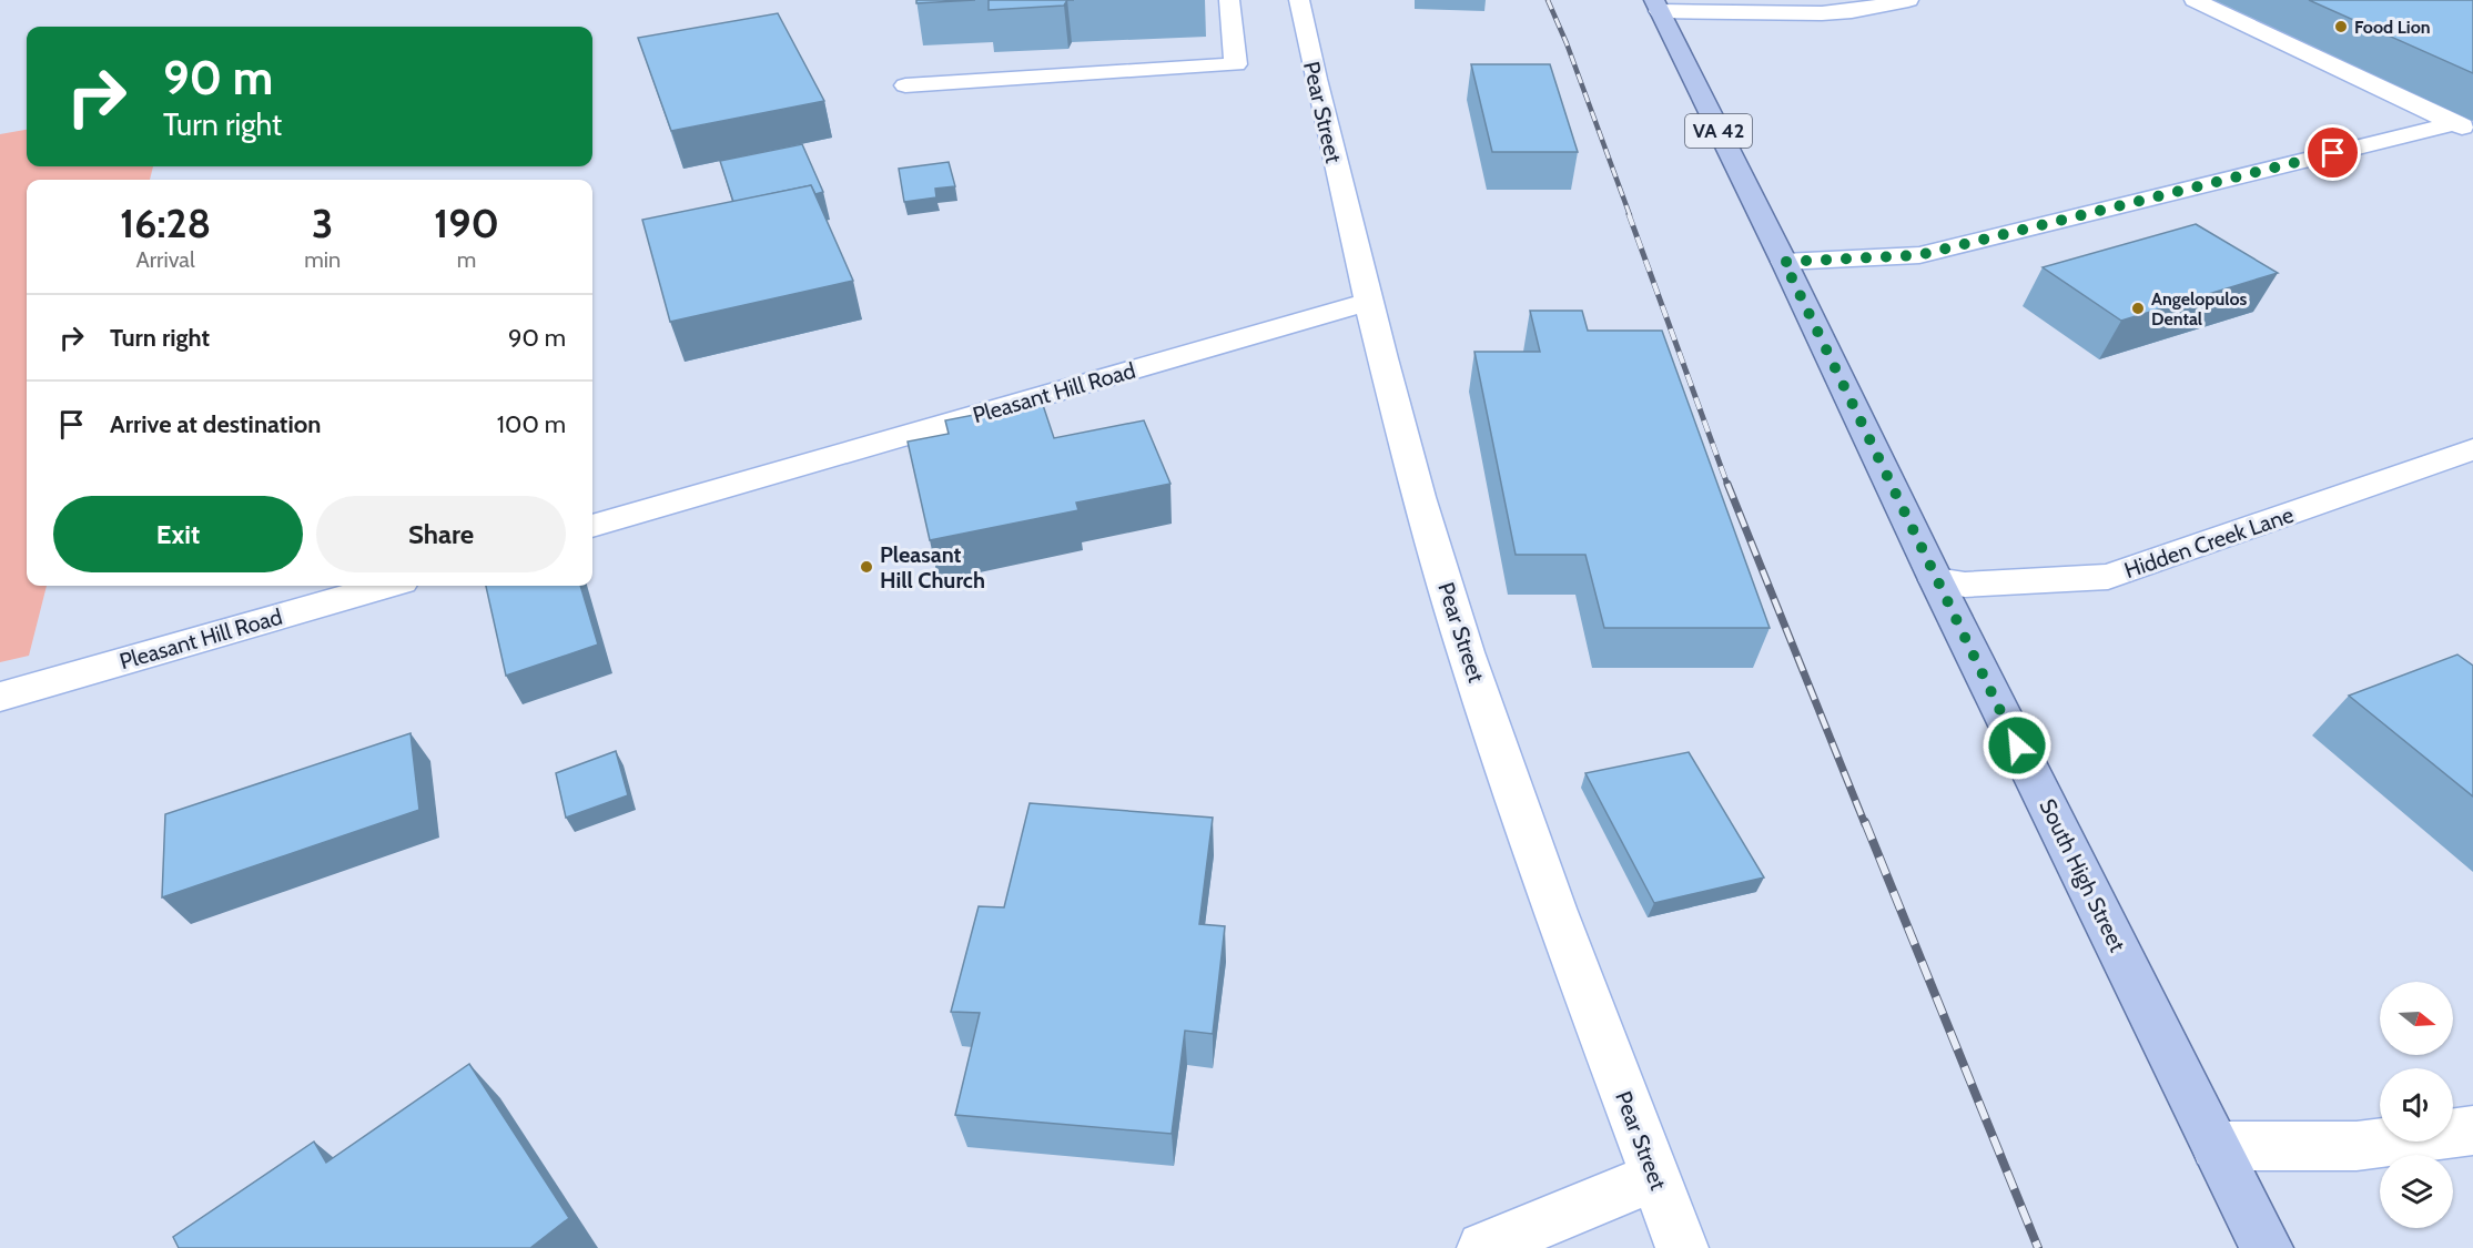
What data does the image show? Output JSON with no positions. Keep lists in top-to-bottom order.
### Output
{
  "streets": {
    "main road": ["VA 42", "South High Street"],
    "street": ["Pear Street", "Pleasant Hill Road", "Hidden Creek Lane"]
  },
  "crossings": [
    ["Pear Street", "Pleasant Hill Road"],
    ["Hidden Creek Lane", "South High Street"]
  ],
  "places": ["Food Lion", "Angelopulos Dental", "Pleasant Hill Church"],
  "north": "right",
  "page": {
    "turn": ["90 m", "Turn right"],
    "eta": [
      "16:28",
      "Arrival",
      "3",
      "min",
      "190",
      "m"
    ],
    "list": [
      {
        "name": "Turn right",
        "value": "90 m"
      },
      {
        "name": "Arrive at destination",
        "value": "100 m"
      }
    ],
    "buttons": ["Exit", "Share"]
  }
}
